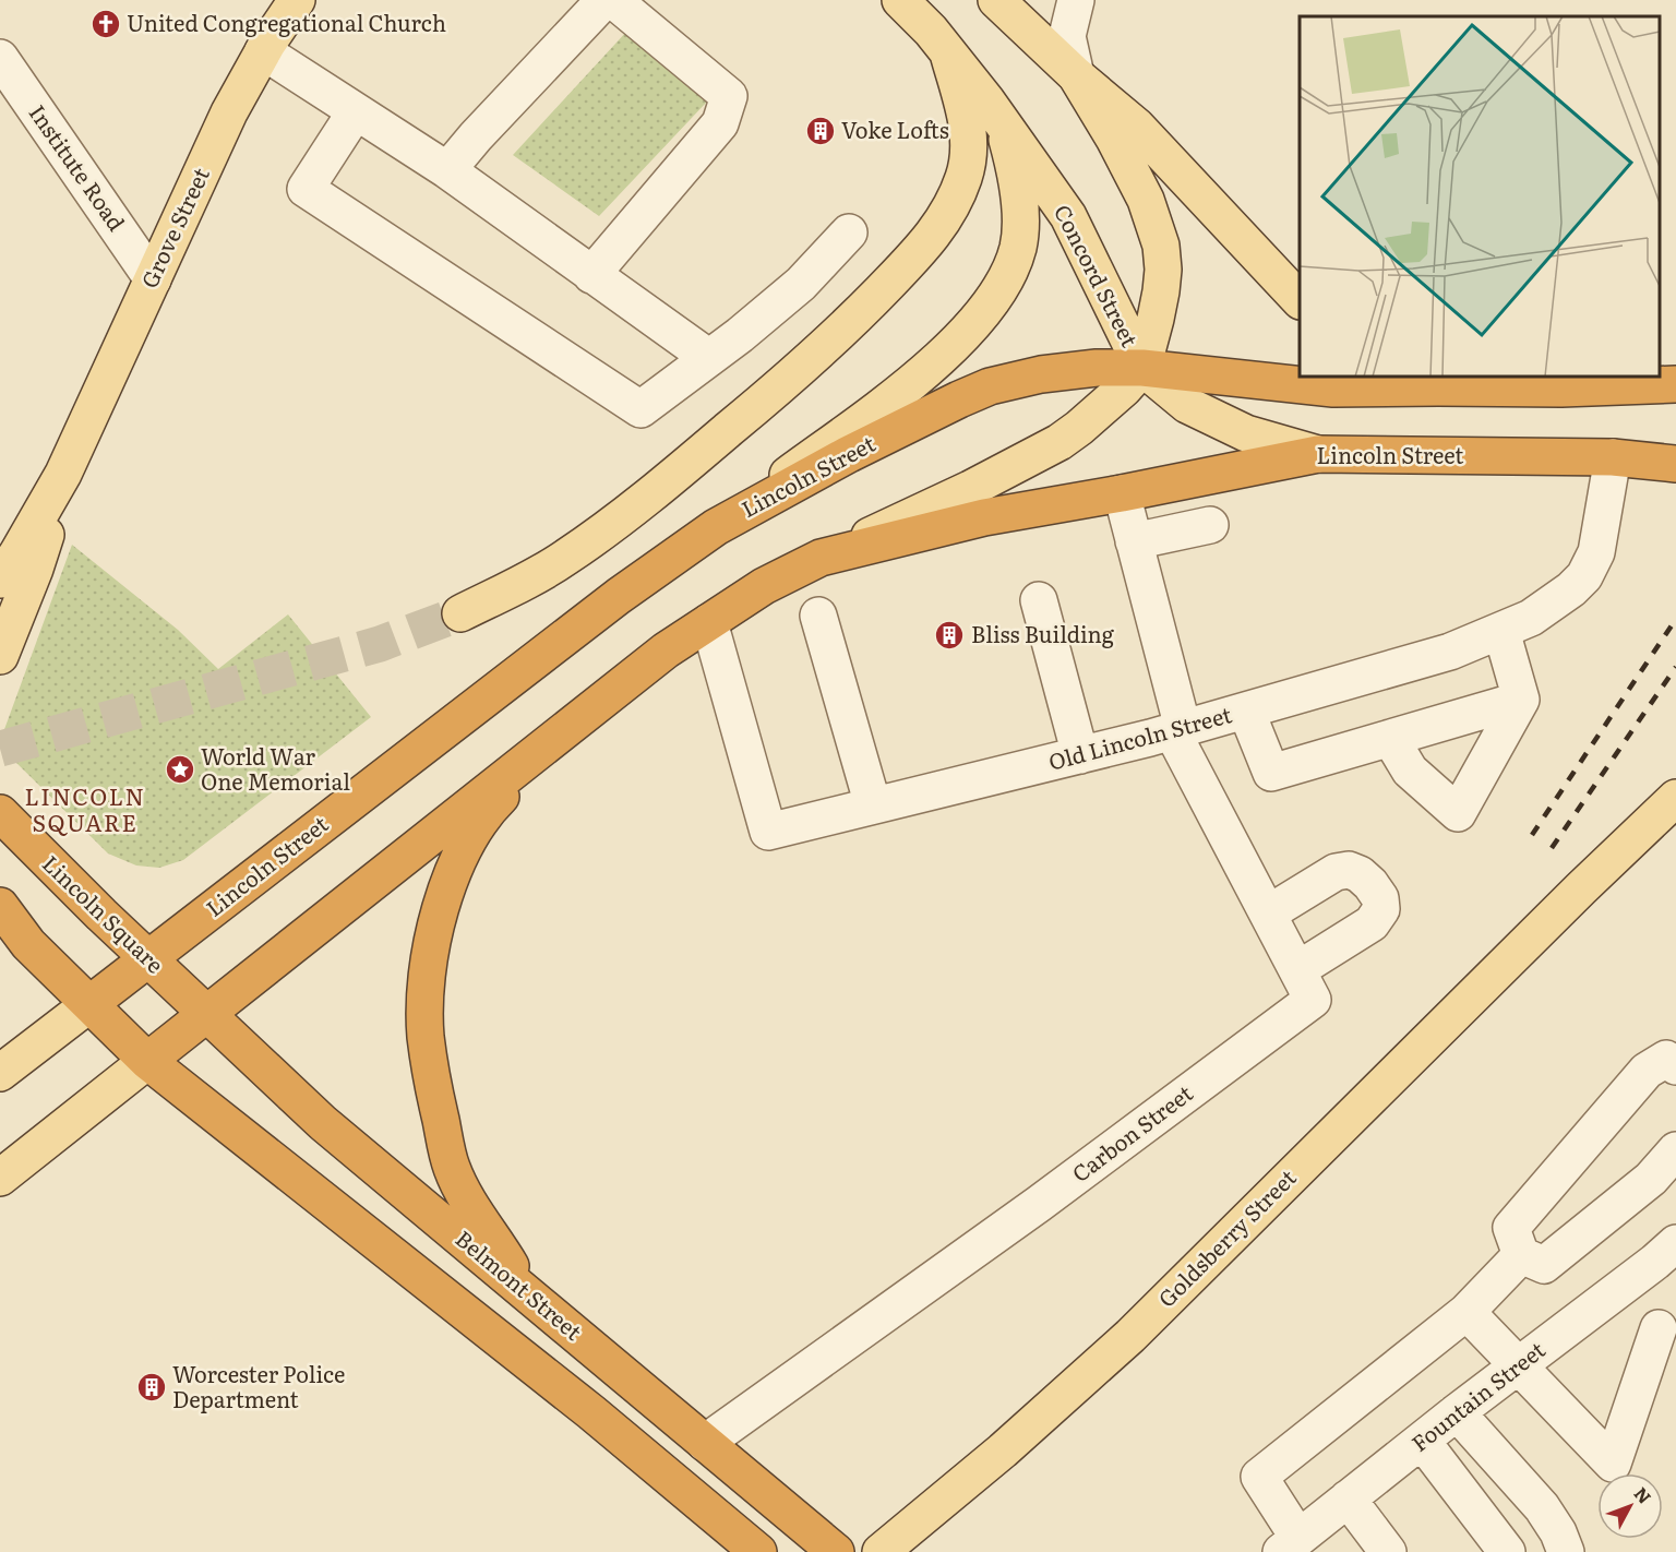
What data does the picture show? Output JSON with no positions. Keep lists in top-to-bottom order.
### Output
{
  "streets": {
    "highway": ["Lincoln Street", "Lincoln Square", "Belmont Street"],
    "main road": ["Grove Street", "Concord Street", "Goldsberry Street"],
    "street": [
      "Institute Road",
      "Old Lincoln Street",
      "Carbon Street",
      "Fountain Street"
    ]
  },
  "crossings": [
    ["Institute Road", "Grove Street"],
    ["Concord Street", "Lincoln Street"],
    ["Lincoln Street", "Old Lincoln Street"],
    ["Lincoln Street", "Lincoln Square"],
    ["Lincoln Street", "Carbon Street"],
    ["Lincoln Street", "Belmont Street"],
    ["Old Lincoln Street", "Carbon Street"],
    ["Lincoln Square", "Belmont Street"],
    ["Carbon Street", "Belmont Street"]
  ],
  "districts": ["LINCOLN SQUARE"],
  "places": {
    "church": ["United Congregational Church"],
    "building": ["Voke Lofts", "Bliss Building", "Worcester Police Department"],
    "place": ["World War One Memorial"]
  },
  "north": "top right"
}
